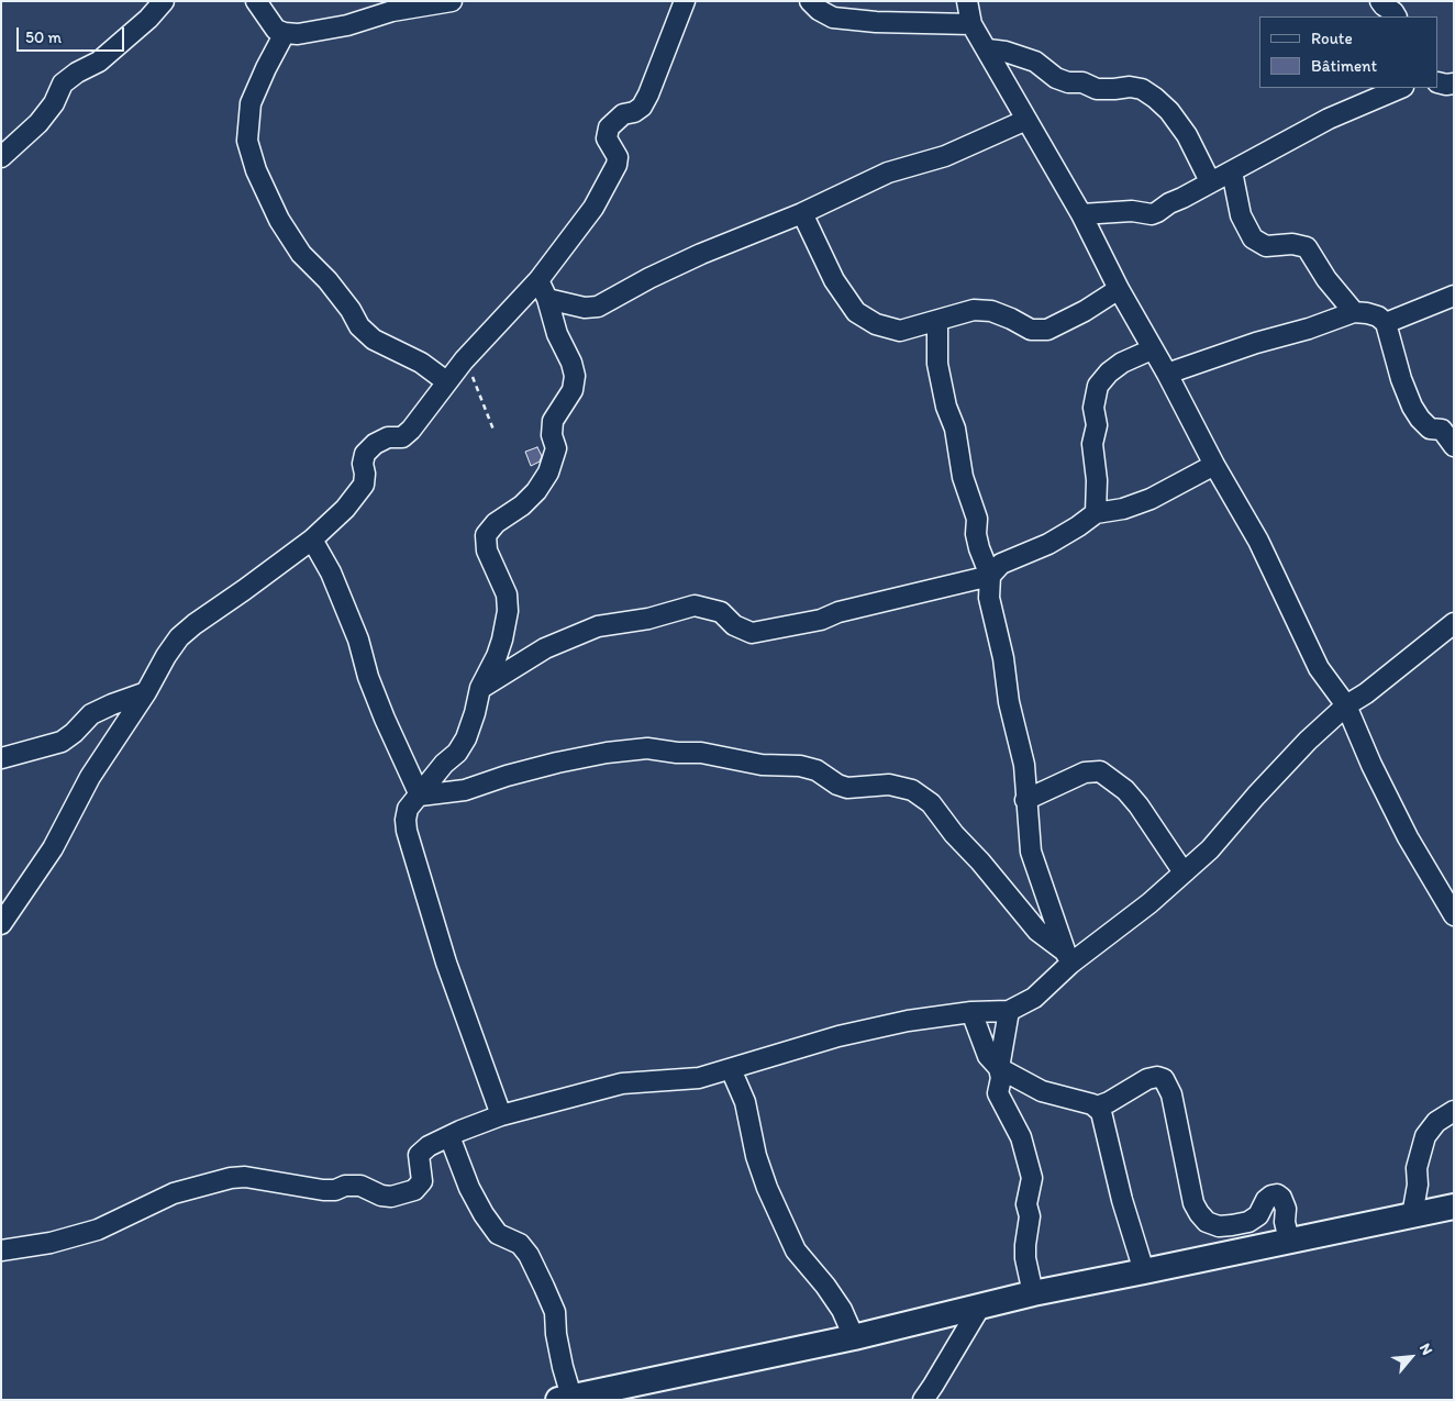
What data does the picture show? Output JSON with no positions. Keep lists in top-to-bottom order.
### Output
{
  "legend": ["Route", "Bâtiment"],
  "scale_bar": "50 m",
  "north": "top right"
}
